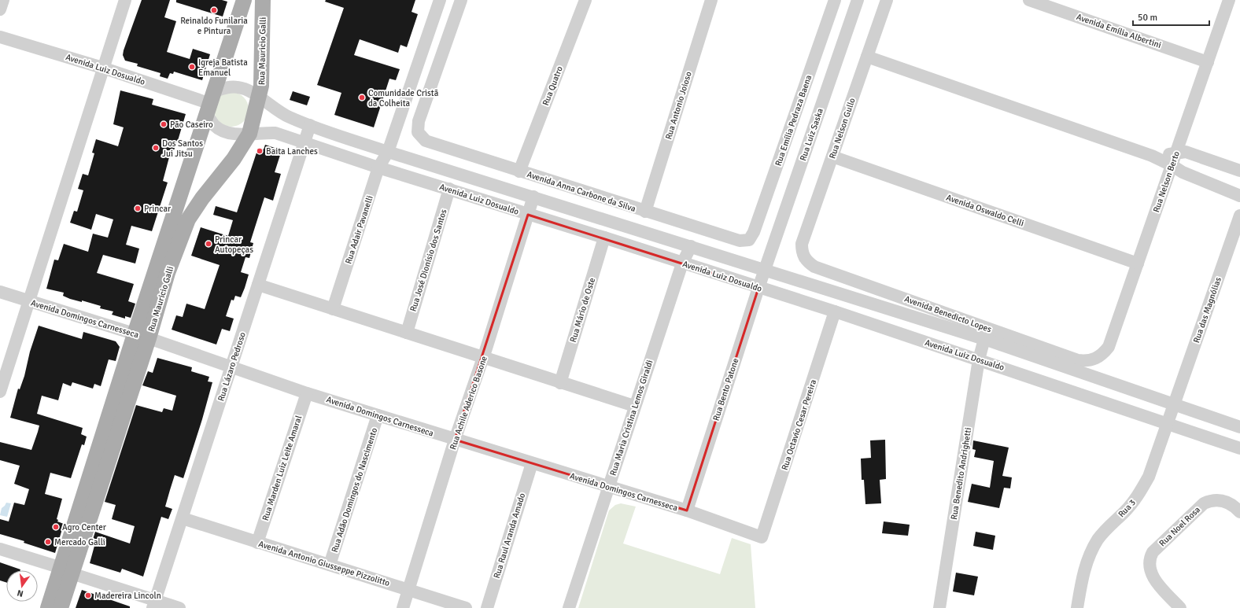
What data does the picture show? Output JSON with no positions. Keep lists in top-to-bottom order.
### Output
{
  "streets": {
    "main road": ["Rua Mauricio Galli"],
    "street": [
      "Avenida Emília Albertini",
      "Avenida Luiz Dosualdo",
      "Rua Quatro",
      "Rua Antonio Joioso",
      "Rua Emília Pedraza Baena",
      "Rua Nelson Gullo",
      "Rua Luiz Saska",
      "Rua Nelson Berto",
      "Avenida Anna Carbone da Silva",
      "Avenida Oswaldo Celli",
      "Rua Adair Pavanelli",
      "Rua José Dionísio dos Santos",
      "Rua Mário de Oste",
      "Rua das Magnólias",
      "Avenida Benedicto Lopes",
      "Avenida Domingos Carnesseca",
      "Rua Lázaro Pedroso",
      "Rua Bento Patone",
      "Rua Achile Aderico Basone",
      "Rua Maria Cristina Lemos Giraldi",
      "Rua Octavio Cesar Pereira",
      "Rua Marden Luiz Leite Amaral",
      "Rua Benedito Andrighetti",
      "Rua Adão Domingos do Nascimento",
      "Rua 3",
      "Rua Noel Rosa",
      "Rua Raul Aranda Amado",
      "Avenida Antonio Giusseppe Pizzolitto"
    ]
  },
  "crossings": [
    ["Avenida Emília Albertini", "Rua Nelson Berto"],
    ["Rua Mauricio Galli", "Avenida Luiz Dosualdo"],
    ["Rua Mauricio Galli", "Avenida Domingos Carnesseca"],
    ["Avenida Luiz Dosualdo", "Rua Luiz Saska"],
    ["Avenida Luiz Dosualdo", "Rua Adair Pavanelli"],
    ["Avenida Luiz Dosualdo", "Rua José Dionísio dos Santos"],
    ["Avenida Luiz Dosualdo", "Rua Mário de Oste"],
    ["Avenida Luiz Dosualdo", "Rua das Magnólias"],
    ["Avenida Luiz Dosualdo", "Rua Lázaro Pedroso"],
    ["Avenida Luiz Dosualdo", "Rua Bento Patone"],
    ["Avenida Luiz Dosualdo", "Rua Achile Aderico Basone"],
    ["Avenida Luiz Dosualdo", "Rua Maria Cristina Lemos Giraldi"],
    ["Avenida Luiz Dosualdo", "Rua Octavio Cesar Pereira"],
    ["Avenida Luiz Dosualdo", "Rua Benedito Andrighetti"],
    ["Avenida Luiz Dosualdo", "Rua 3"],
    ["Rua Quatro", "Avenida Anna Carbone da Silva"],
    ["Rua Antonio Joioso", "Avenida Anna Carbone da Silva"],
    ["Rua Emília Pedraza Baena", "Avenida Anna Carbone da Silva"],
    ["Rua Nelson Gullo", "Avenida Oswaldo Celli"],
    ["Rua Nelson Gullo", "Avenida Benedicto Lopes"],
    ["Rua Luiz Saska", "Rua Bento Patone"],
    ["Rua Nelson Berto", "Avenida Oswaldo Celli"],
    ["Rua Nelson Berto", "Avenida Benedicto Lopes"],
    ["Rua das Magnólias", "Rua 3"],
    ["Avenida Domingos Carnesseca", "Rua Lázaro Pedroso"],
    ["Avenida Domingos Carnesseca", "Rua Bento Patone"],
    ["Avenida Domingos Carnesseca", "Rua Achile Aderico Basone"],
    ["Avenida Domingos Carnesseca", "Rua Maria Cristina Lemos Giraldi"],
    ["Avenida Domingos Carnesseca", "Rua Octavio Cesar Pereira"],
    ["Avenida Domingos Carnesseca", "Rua Marden Luiz Leite Amaral"],
    ["Avenida Domingos Carnesseca", "Rua Adão Domingos do Nascimento"],
    ["Avenida Domingos Carnesseca", "Rua Raul Aranda Amado"],
    ["Rua Lázaro Pedroso", "Avenida Antonio Giusseppe Pizzolitto"],
    ["Rua Achile Aderico Basone", "Avenida Antonio Giusseppe Pizzolitto"],
    ["Rua Marden Luiz Leite Amaral", "Avenida Antonio Giusseppe Pizzolitto"],
    ["Rua Adão Domingos do Nascimento", "Avenida Antonio Giusseppe Pizzolitto"]
  ],
  "places": [
    "Reinaldo Funilaria e Pintura",
    "Igreja Batista Emanuel",
    "Comunidade Cristã da Colheita",
    "Pão Caseiro",
    "Dos Santos Jui Jitsu",
    "Baita Lanches",
    "Princar",
    "Princar Autopeças",
    "Agro Center",
    "Mercado Galli",
    "Madereira Lincoln"
  ],
  "scale_bar": "50 m",
  "north": "bottom"
}
